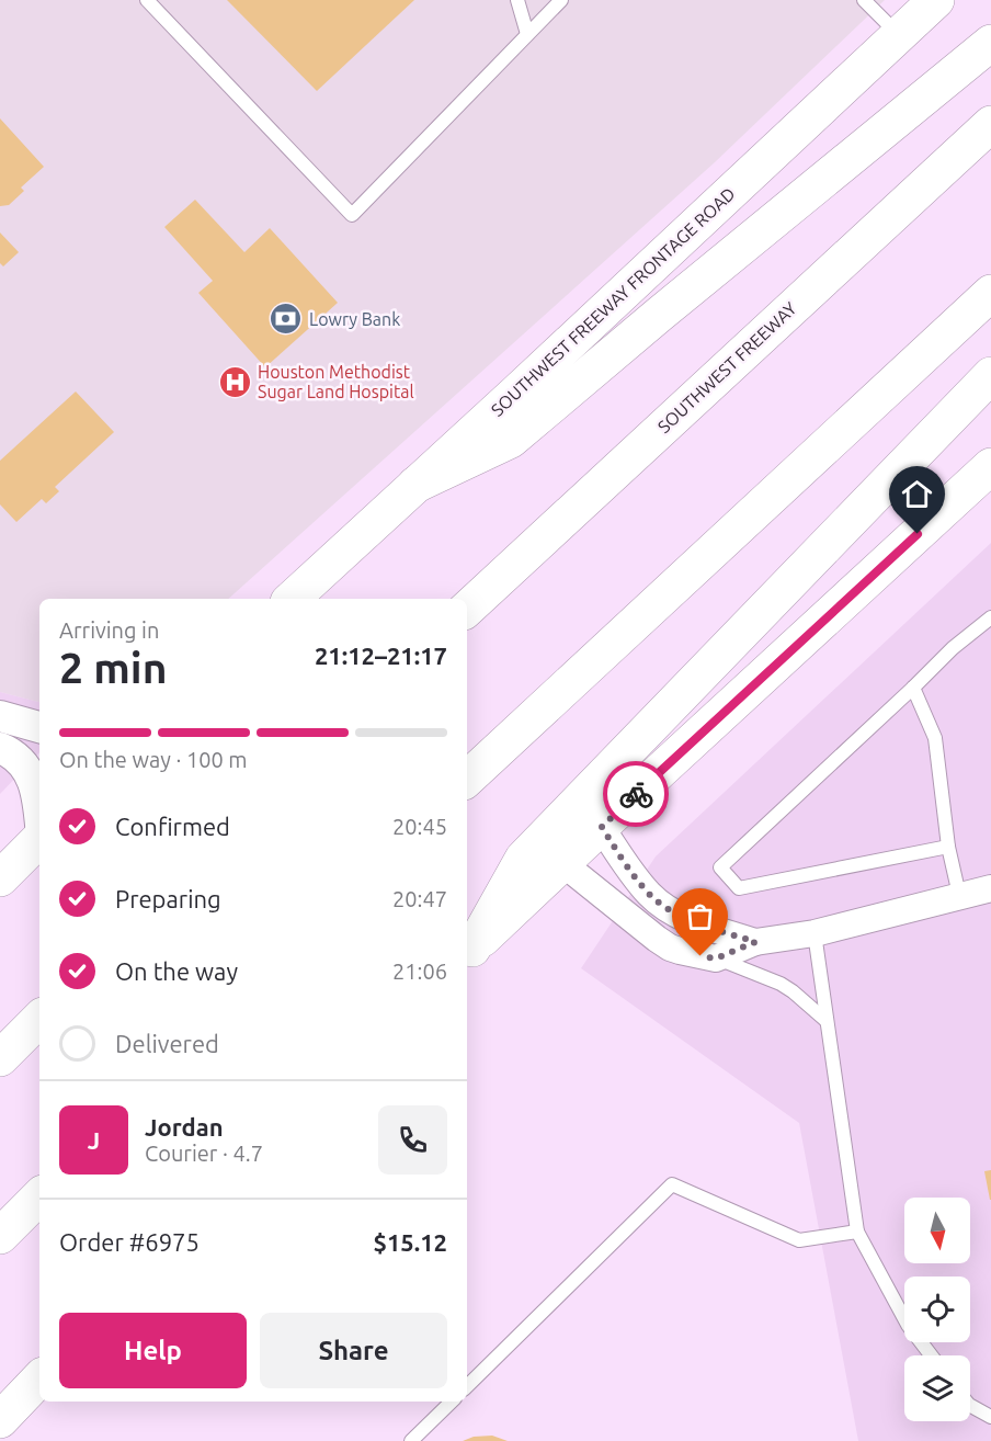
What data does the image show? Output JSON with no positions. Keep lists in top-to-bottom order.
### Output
{
  "streets": {
    "main road": ["SOUTHWEST FREEWAY FRONTAGE ROAD", "SOUTHWEST FREEWAY"]
  },
  "places": {
    "bank": ["Lowry Bank"],
    "hospital": ["Houston Methodist Sugar Land Hospital"]
  },
  "north": "bottom",
  "page": {
    "heading": ["2 min", "Arriving in", "21:12–21:17"],
    "panel": [
      "Jordan",
      "Courier · 4.7",
      "Order #6975",
      "$15.12"
    ],
    "bar": "On the way · 100 m",
    "list": [
      ["Confirmed", "20:45"],
      ["Preparing", "20:47"],
      ["On the way", "21:06"],
      "Delivered"
    ],
    "round": "J",
    "buttons": ["Help", "Share"]
  }
}
